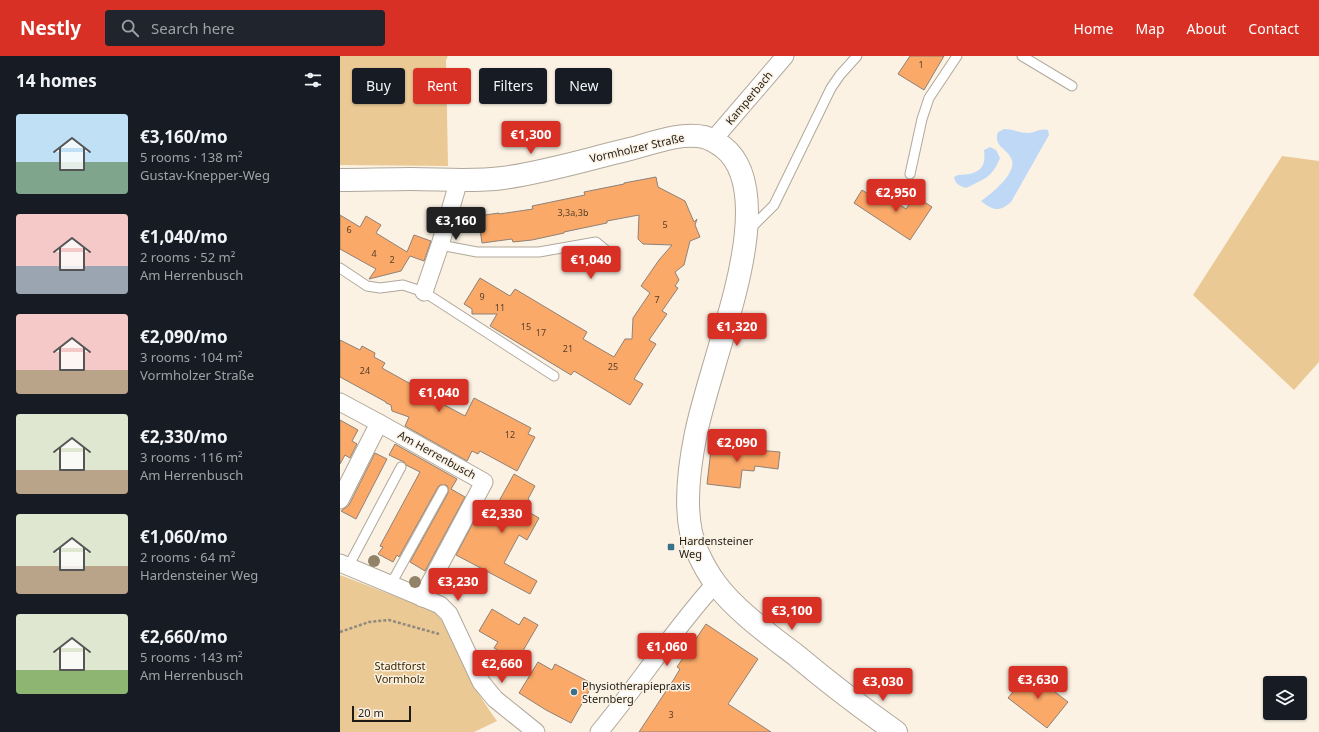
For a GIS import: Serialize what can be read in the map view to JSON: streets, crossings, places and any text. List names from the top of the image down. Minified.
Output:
{"streets":{"main road":["Vormholzer Straße"],"street":["Kamperbach","Am Herrenbusch"]},"crossings":[["Kamperbach","Vormholzer Straße"]],"parks":["Stadtforst Vormholz"],"places":{"transit":["Hardensteiner Weg"],"other":["Physiotherapiepraxis Sternberg"]},"house_numbers":["1","3,3a,3b","5","6","4","2","9","7","11","15","17","21","25","24","12","3"],"scale_bar":"20 m","page":{"header":"Nestly","search":"Search here","nav":["Home","Map","About","Contact"],"heading":"14 homes","chip":["Buy","Rent","Filters","New"],"list":[{"name":"€3,160/mo","note":"5 rooms · 138 m² · Gustav-Knepper-Weg"},{"name":"€1,040/mo","note":"2 rooms · 52 m² · Am Herrenbusch"},{"name":"€2,090/mo","note":"3 rooms · 104 m² · Vormholzer Straße"},{"name":"€2,330/mo","note":"3 rooms · 116 m² · Am Herrenbusch"},{"name":"€1,060/mo","note":"2 rooms · 64 m² · Hardensteiner Weg"},{"name":"€2,660/mo","note":"5 rooms · 143 m² · Am Herrenbusch"}],"price":["€1,300","€2,950","€3,160","€1,040","€1,320","€1,040","€2,090","€2,330","€3,230","€3,100","€1,060","€2,660","€3,630","€3,030"],"scale":"20 m"}}
